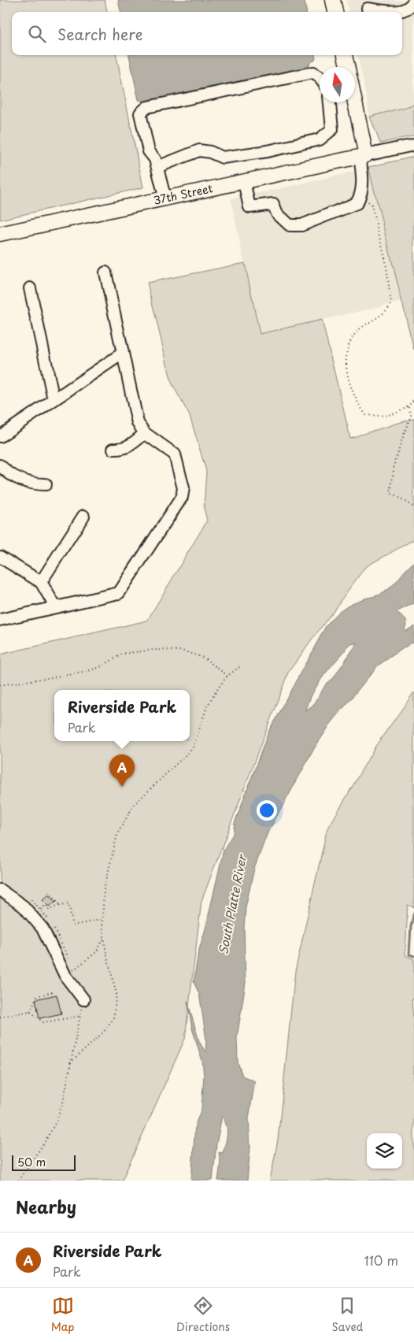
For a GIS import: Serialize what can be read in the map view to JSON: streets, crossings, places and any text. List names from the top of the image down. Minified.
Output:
{"streets":{"main road":["37th Street"]},"water":["South Platte River"],"scale_bar":"50 m","north":"top","page":{"search":"Search here","popup":["Riverside Park","Park"],"pins":"A","scale":"50 m","heading":"Nearby","list":[{"mark":"A","name":"Riverside Park","note":"Park","value":"110 m"}],"nav":["Map","Directions","Saved"]}}
